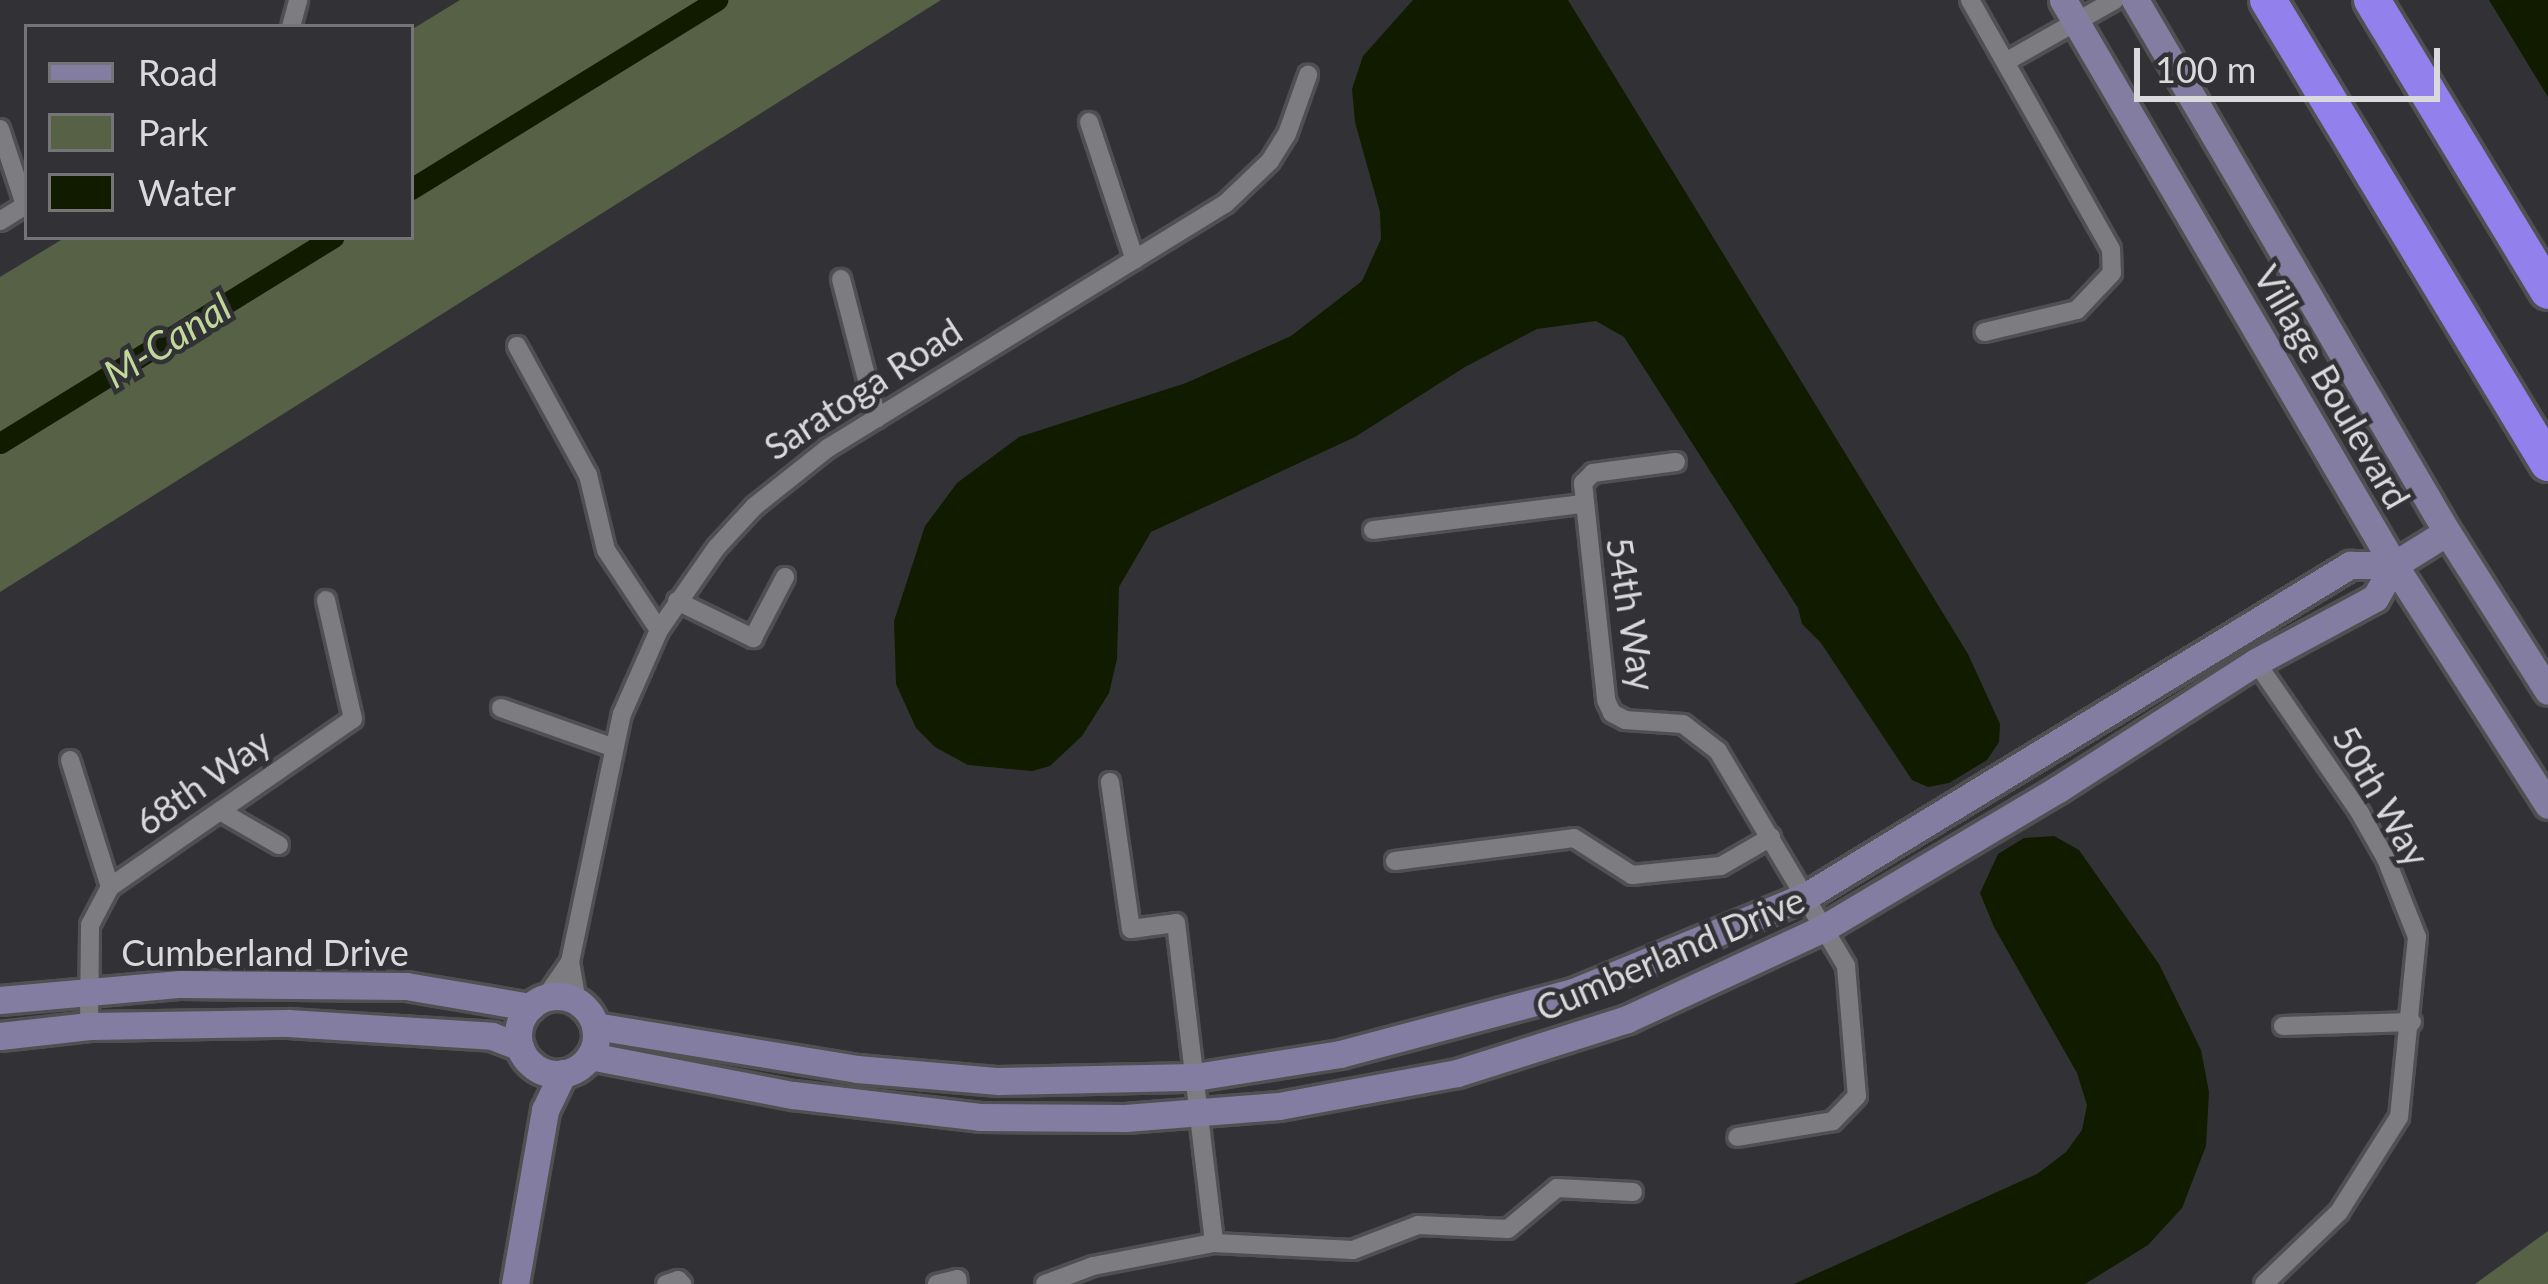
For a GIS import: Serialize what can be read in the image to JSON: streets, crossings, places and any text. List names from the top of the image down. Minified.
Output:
{"streets":{"street":["Village Boulevard","Saratoga Road","54th Way","68th Way","50th Way","Cumberland Drive"]},"crossings":[["Village Boulevard","Cumberland Drive"],["Saratoga Road","Cumberland Drive"],["54th Way","Cumberland Drive"],["50th Way","Cumberland Drive"]],"water":["M-Canal"],"legend":["Road","Park","Water"],"scale_bar":"100 m"}
